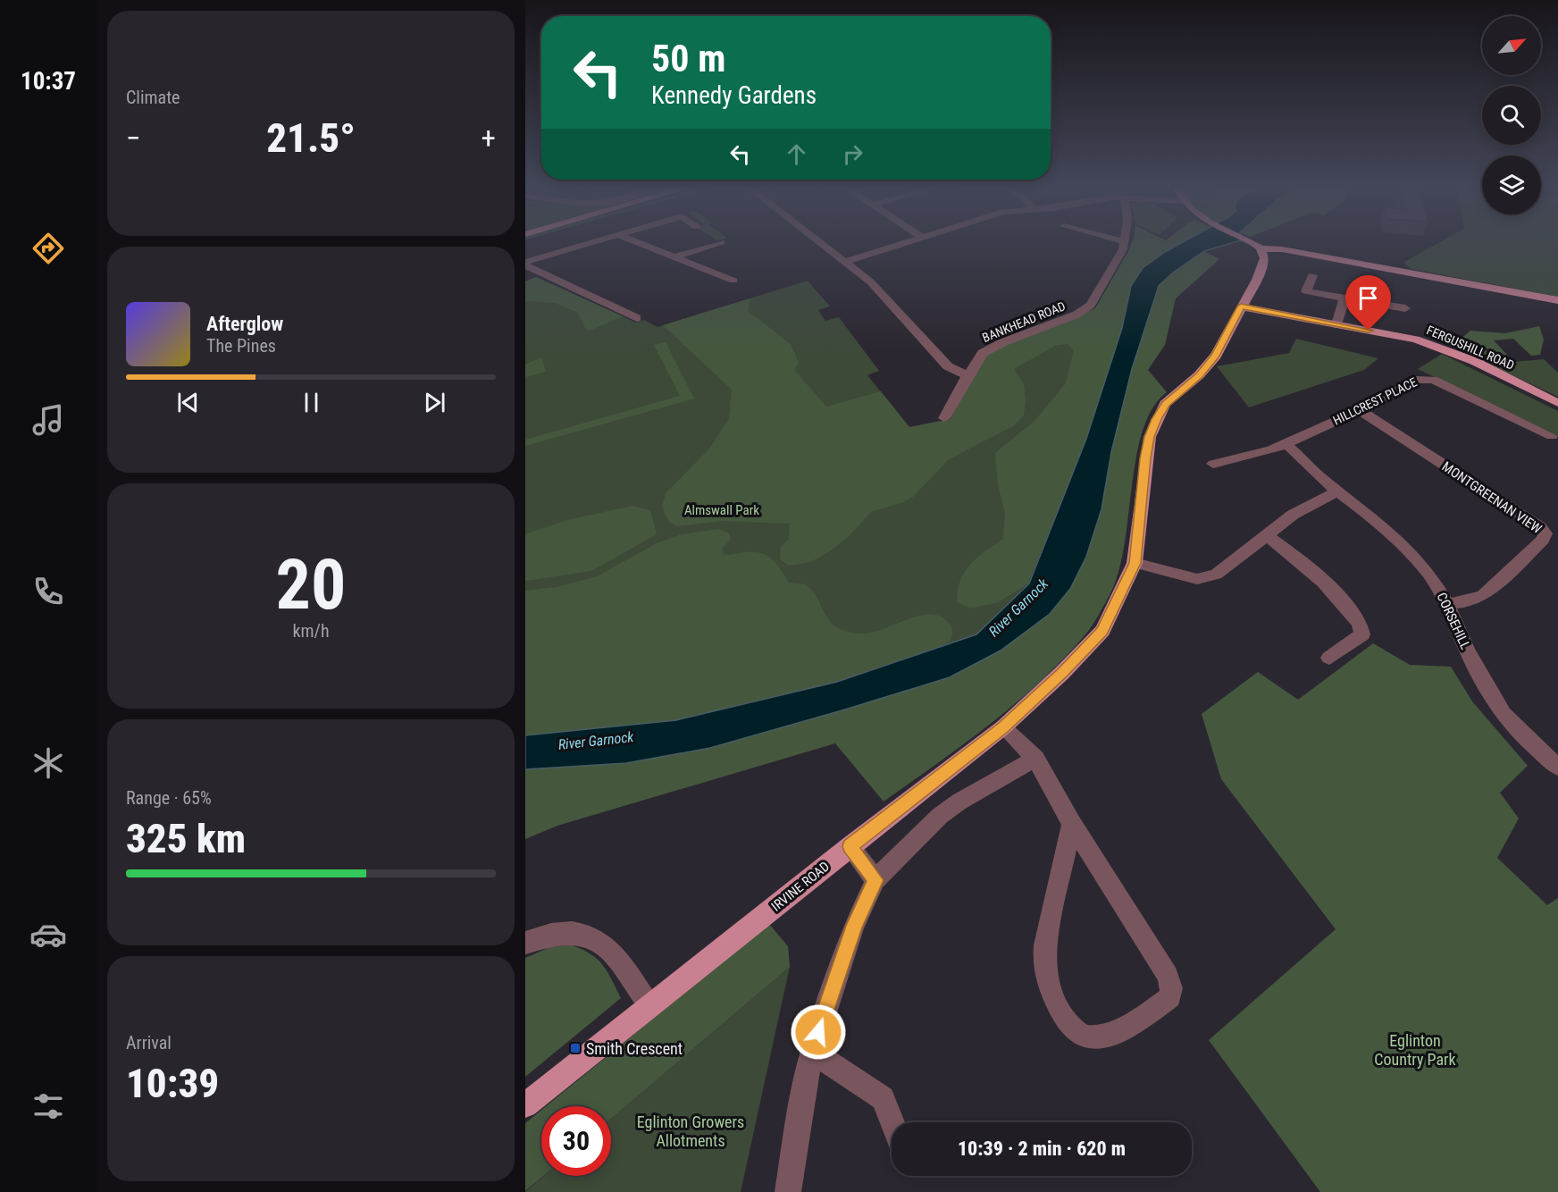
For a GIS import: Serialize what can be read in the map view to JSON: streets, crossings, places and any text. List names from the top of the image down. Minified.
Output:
{"streets":{"main road":["FERGUSHILL ROAD","IRVINE ROAD"],"street":["BANKHEAD ROAD","HILLCREST PLACE","MONTGREENAN VIEW","CORSEHILL"]},"crossings":[["FERGUSHILL ROAD","IRVINE ROAD"],["HILLCREST PLACE","MONTGREENAN VIEW"],["HILLCREST PLACE","CORSEHILL"],["MONTGREENAN VIEW","CORSEHILL"]],"water":["River Garnock"],"parks":["Almswall Park","Eglinton Country Park","Eglinton Growers Allotments"],"places":{"transit":["Smith Crescent"]},"north":"top right","page":{"tabs":"10:37","tile":["Climate",["20","km/h"],["Range · 65%","325 km"],["Arrival","10:39"]],"turn":["50 m","Kennedy Gardens"],"heat":["−","21.5°","+"],"song":["Afterglow","The Pines"],"limit":"30","trip":"10:39 · 2 min · 620 m"}}
